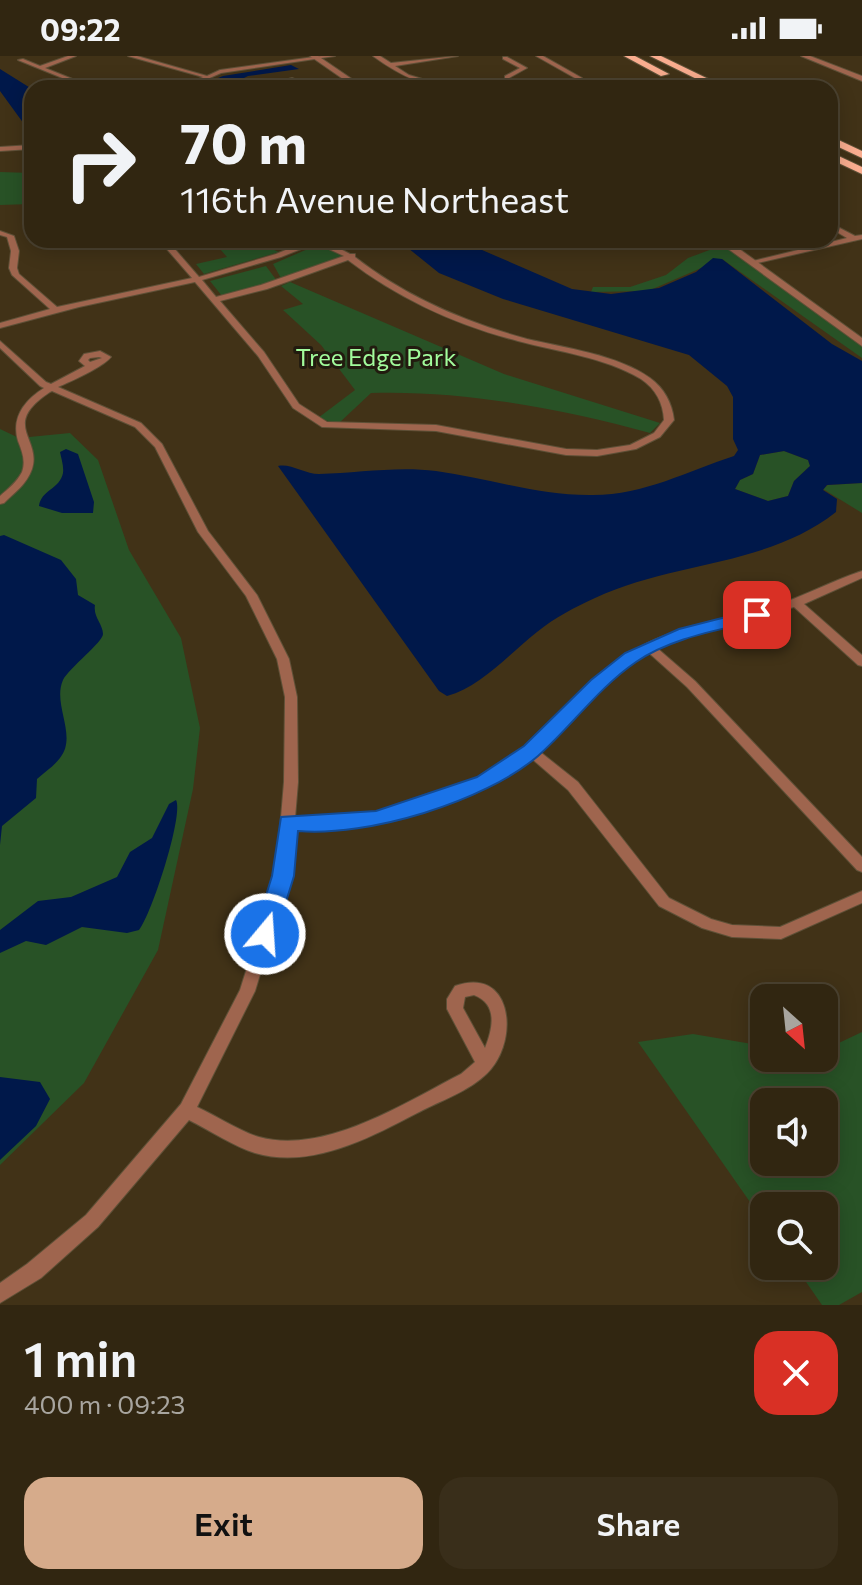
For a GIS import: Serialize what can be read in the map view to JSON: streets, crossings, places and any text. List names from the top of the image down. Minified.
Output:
{"parks":["Tree Edge Park"],"north":"bottom right","page":{"status":"09:22","turn":["70 m","116th Avenue Northeast"],"heading":["1 min","400 m · 09:23"],"buttons":["Exit","Share"]}}
